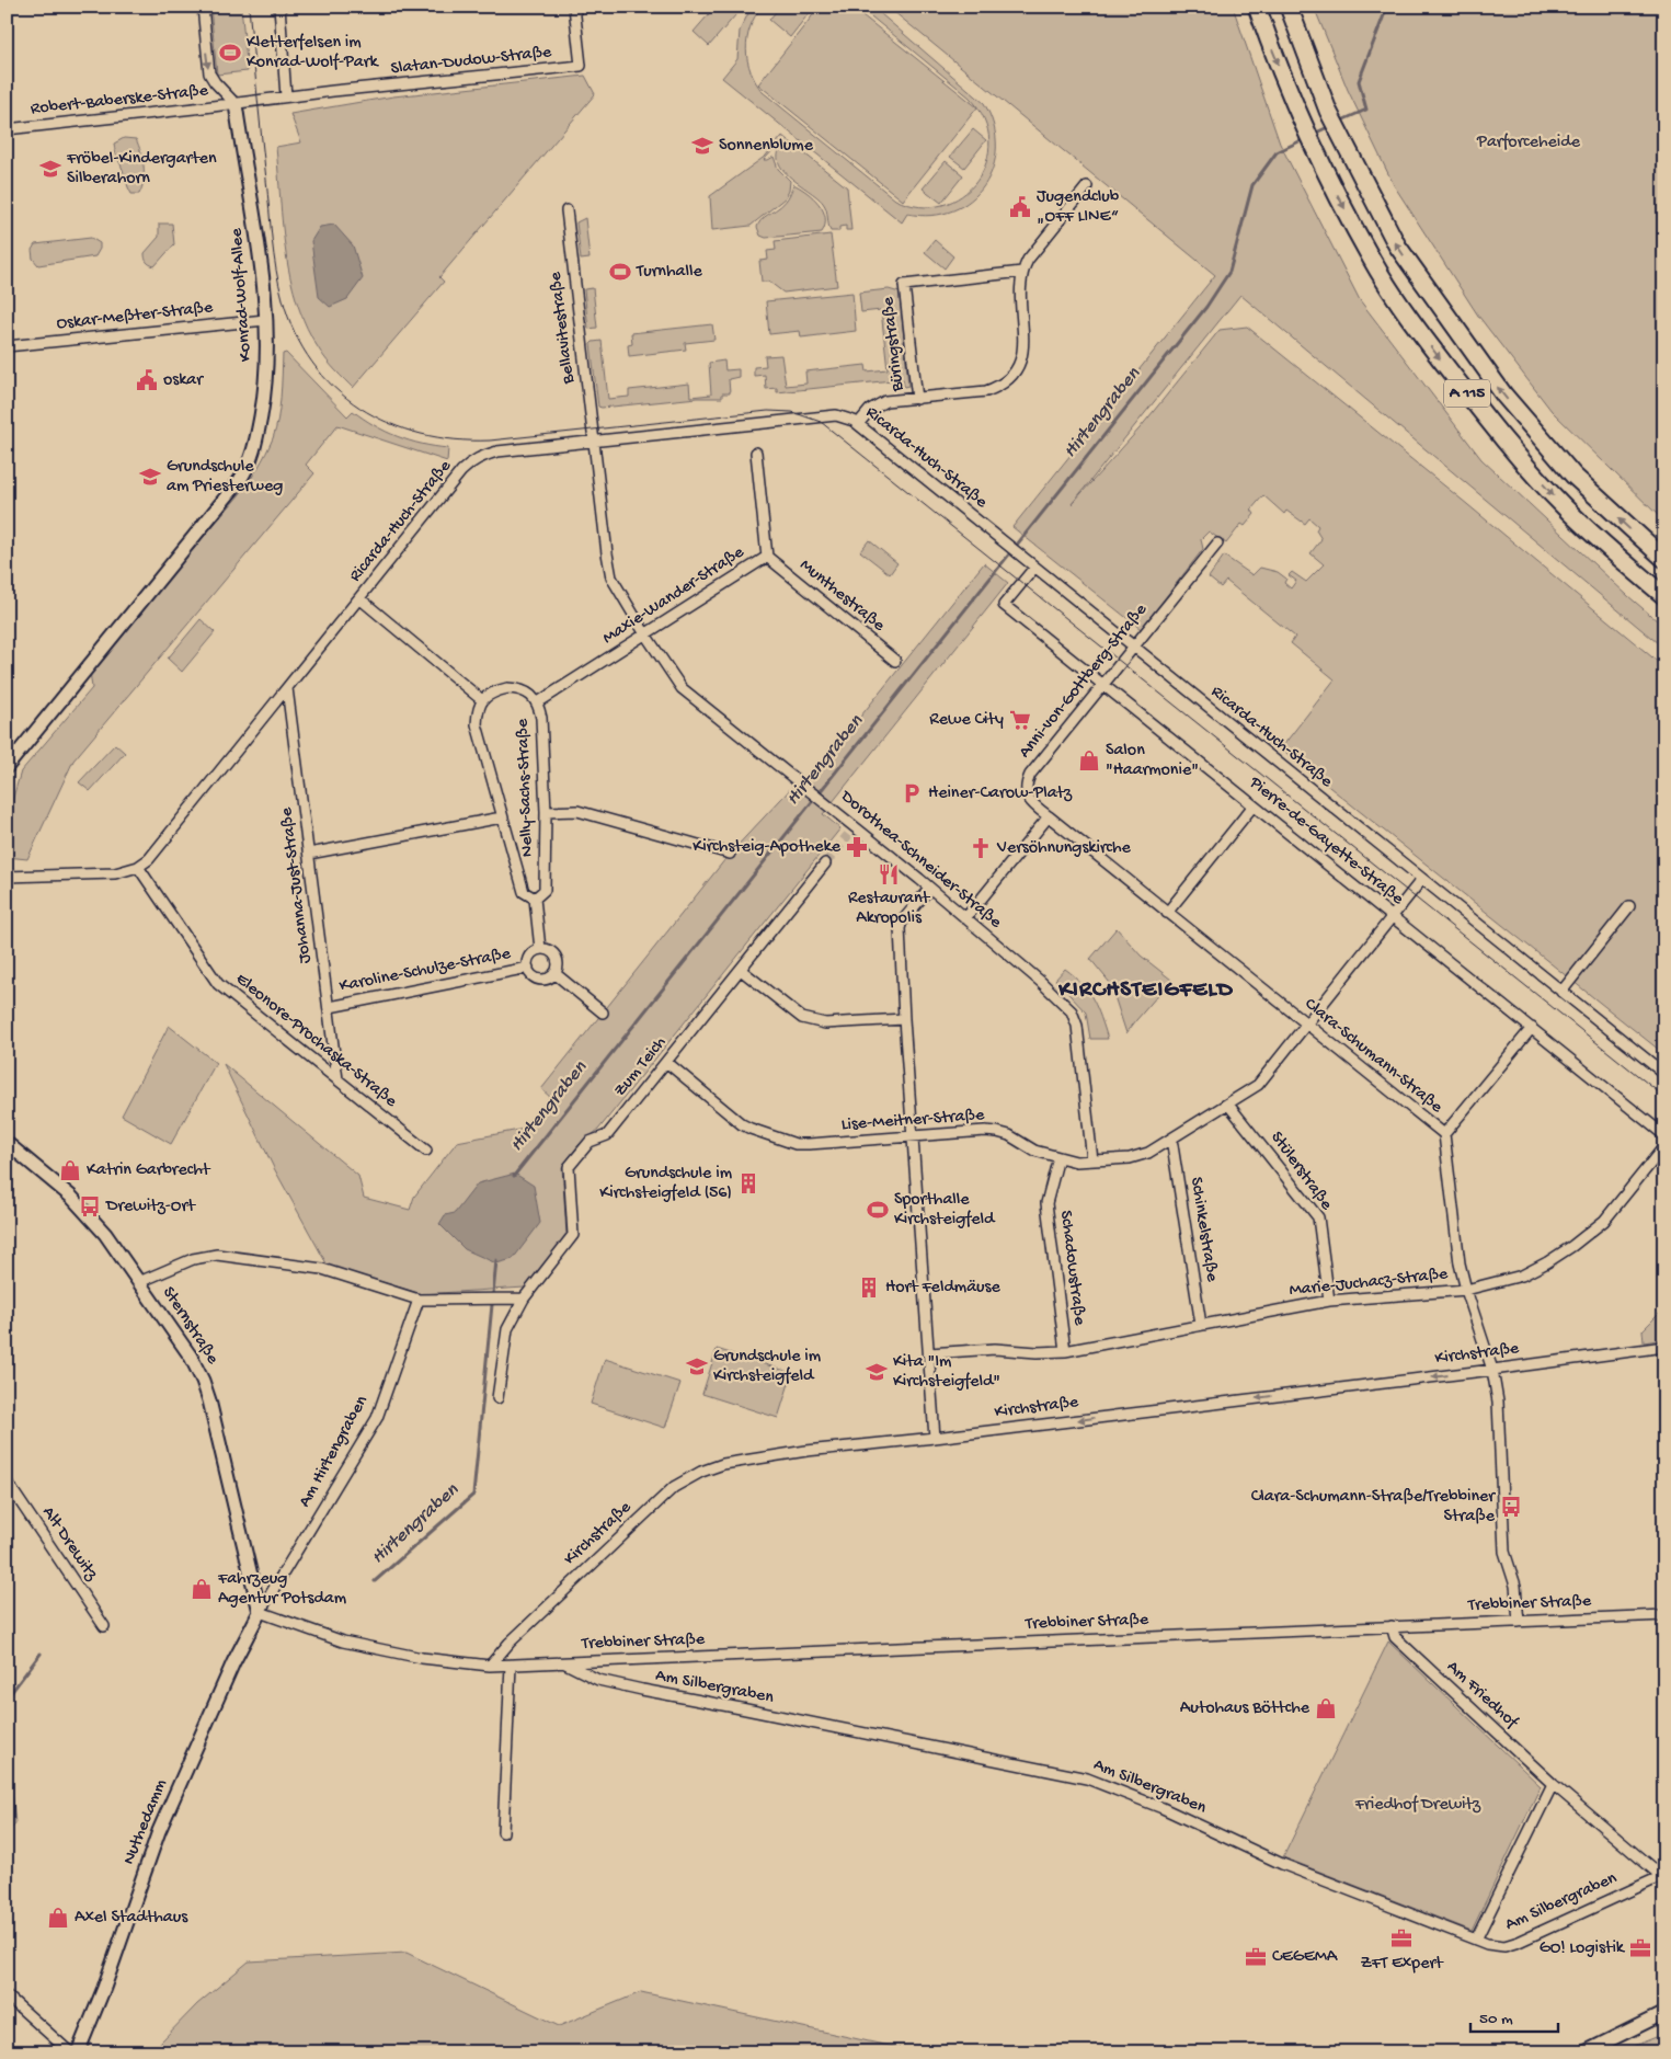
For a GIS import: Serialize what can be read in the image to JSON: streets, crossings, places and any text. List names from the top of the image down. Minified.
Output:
{"streets":{"highway":["A 115"],"street":["Slatan-Dudow-Straße","Robert-Baberske-Straße","Konrad-Wolf-Allee","Oskar-Meßter-Straße","Bellavitestraße","Büringstraße","Ricarda-Huch-Straße","Maxie-Wander-Straße","Munthestraße","Anni-von-Gottberg-Straße","Nelly-Sachs-Straße","Pierre-de-Gayette-Straße","Dorothea-Schneider-Straße","Johanna-Just-Straße","Karoline-Schulze-Straße","Eleonore-Prochaska-Straße","Clara-Schumann-Straße","Zum Teich","Lise-Meitner-Straße","Stülerstraße","Schinkelstraße","Schadowstraße","Marie-Juchacz-Straße","Sternstraße","Kirchstraße","Am Hirtengraben","Alt Drewitz","Trebbiner Straße","Am Silbergraben","Am Friedhof","Nuthedamm"]},"crossings":[["Slatan-Dudow-Straße","Robert-Baberske-Straße"],["Slatan-Dudow-Straße","Konrad-Wolf-Allee"],["Robert-Baberske-Straße","Konrad-Wolf-Allee"],["Konrad-Wolf-Allee","Oskar-Meßter-Straße"],["Bellavitestraße","Ricarda-Huch-Straße"],["Bellavitestraße","Dorothea-Schneider-Straße"],["Ricarda-Huch-Straße","Anni-von-Gottberg-Straße"],["Ricarda-Huch-Straße","Pierre-de-Gayette-Straße"],["Ricarda-Huch-Straße","Dorothea-Schneider-Straße"],["Ricarda-Huch-Straße","Johanna-Just-Straße"],["Ricarda-Huch-Straße","Eleonore-Prochaska-Straße"],["Ricarda-Huch-Straße","Lise-Meitner-Straße"],["Maxie-Wander-Straße","Munthestraße"],["Maxie-Wander-Straße","Nelly-Sachs-Straße"],["Maxie-Wander-Straße","Dorothea-Schneider-Straße"],["Anni-von-Gottberg-Straße","Pierre-de-Gayette-Straße"],["Anni-von-Gottberg-Straße","Clara-Schumann-Straße"],["Nelly-Sachs-Straße","Karoline-Schulze-Straße"],["Pierre-de-Gayette-Straße","Lise-Meitner-Straße"],["Dorothea-Schneider-Straße","Lise-Meitner-Straße"],["Johanna-Just-Straße","Karoline-Schulze-Straße"],["Johanna-Just-Straße","Eleonore-Prochaska-Straße"],["Clara-Schumann-Straße","Lise-Meitner-Straße"],["Clara-Schumann-Straße","Marie-Juchacz-Straße"],["Clara-Schumann-Straße","Kirchstraße"],["Clara-Schumann-Straße","Trebbiner Straße"],["Zum Teich","Lise-Meitner-Straße"],["Lise-Meitner-Straße","Stülerstraße"],["Lise-Meitner-Straße","Schinkelstraße"],["Lise-Meitner-Straße","Schadowstraße"],["Stülerstraße","Marie-Juchacz-Straße"],["Schinkelstraße","Marie-Juchacz-Straße"],["Schadowstraße","Marie-Juchacz-Straße"],["Sternstraße","Am Hirtengraben"],["Sternstraße","Trebbiner Straße"],["Sternstraße","Nuthedamm"],["Kirchstraße","Trebbiner Straße"],["Am Hirtengraben","Trebbiner Straße"],["Am Hirtengraben","Nuthedamm"],["Trebbiner Straße","Am Silbergraben"],["Trebbiner Straße","Am Friedhof"],["Trebbiner Straße","Nuthedamm"],["Am Silbergraben","Am Friedhof"]],"one_way":["Kirchstraße"],"districts":["KIRCHSTEIGFELD"],"water":["Hirtengraben"],"parks":["Parforceheide","Friedhof Drewitz"],"places":{"sports":["Kletterfelsen im Konrad-Wolf-Park","Turnhalle","Sporthalle Kirchsteigfeld"],"school or university":["Sonnenblume","Fröbel-Kindergarten Silberahorn","Grundschule am Priesterweg","Grundschule im Kirchsteigfeld","Kita \"Im Kirchsteigfeld\""],"public building":["Jugendclub „OFF LINE“","oskar"],"supermarket":["Rewe City"],"shop":["Salon \"Haarmonie\"","Katrin Garbrecht","Fahrzeug Agentur Potsdam","Autohaus Böttche","Axel Stadthaus"],"parking":["Heiner-Carow-Platz"],"pharmacy":["Kirchsteig-Apotheke"],"church":["Versöhnungskirche"],"restaurant":["Restaurant Akropolis"],"building":["Grundschule im Kirchsteigfeld (56)","Hort Feldmäuse"],"bus stop":["Drewitz-Ort","Clara-Schumann-Straße/Trebbiner Straße"],"office":["ZFT Expert","GO! Logistik","CEGEMA"]},"scale_bar":"50 m"}
